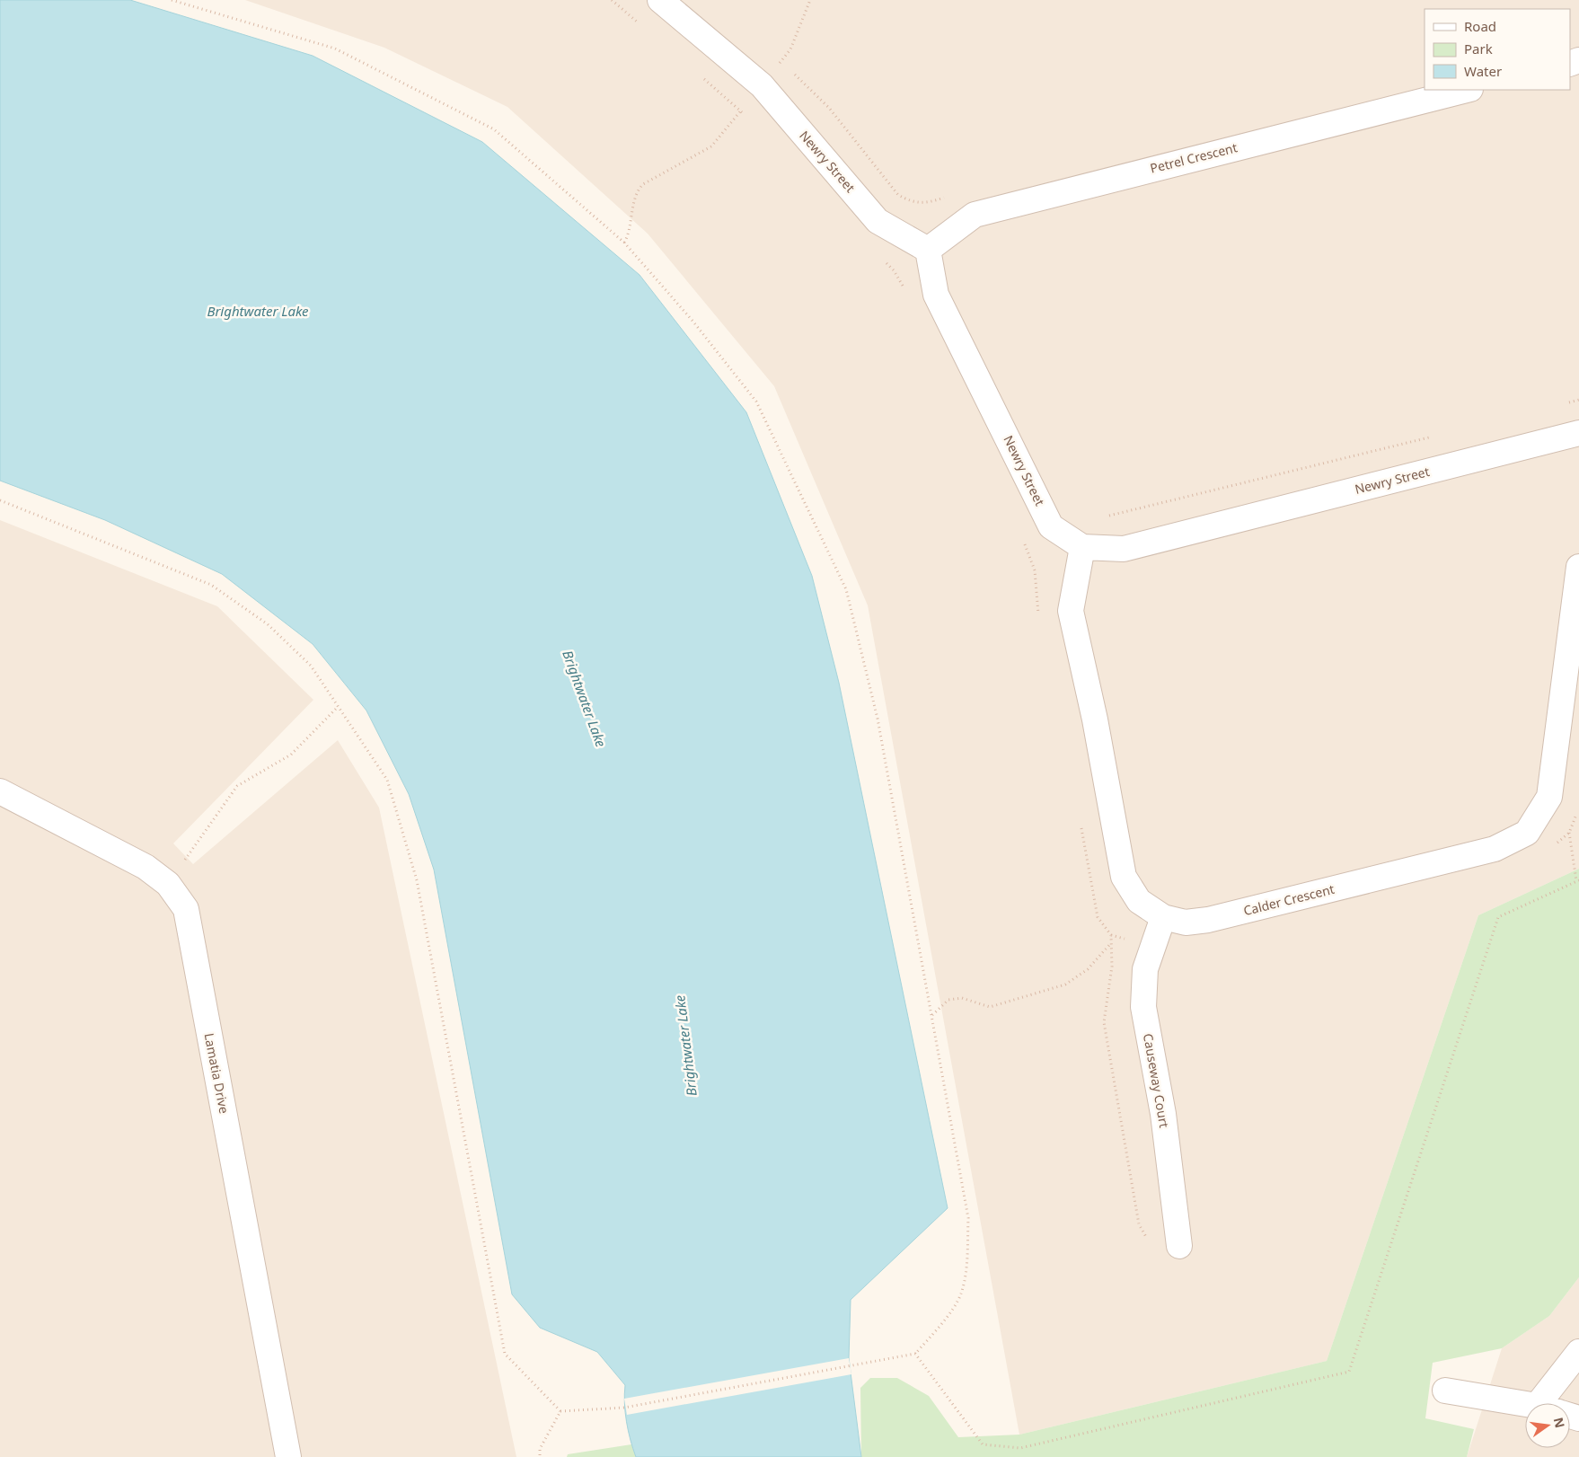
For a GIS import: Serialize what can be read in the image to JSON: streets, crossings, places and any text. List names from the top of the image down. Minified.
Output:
{"streets":{"street":["Petrel Crescent","Newry Street","Calder Crescent","Lamatia Drive","Causeway Court"]},"crossings":[["Petrel Crescent","Newry Street"],["Newry Street","Calder Crescent"],["Calder Crescent","Causeway Court"]],"water":["Brightwater Lake"],"legend":["Road","Park","Water"],"north":"right"}
